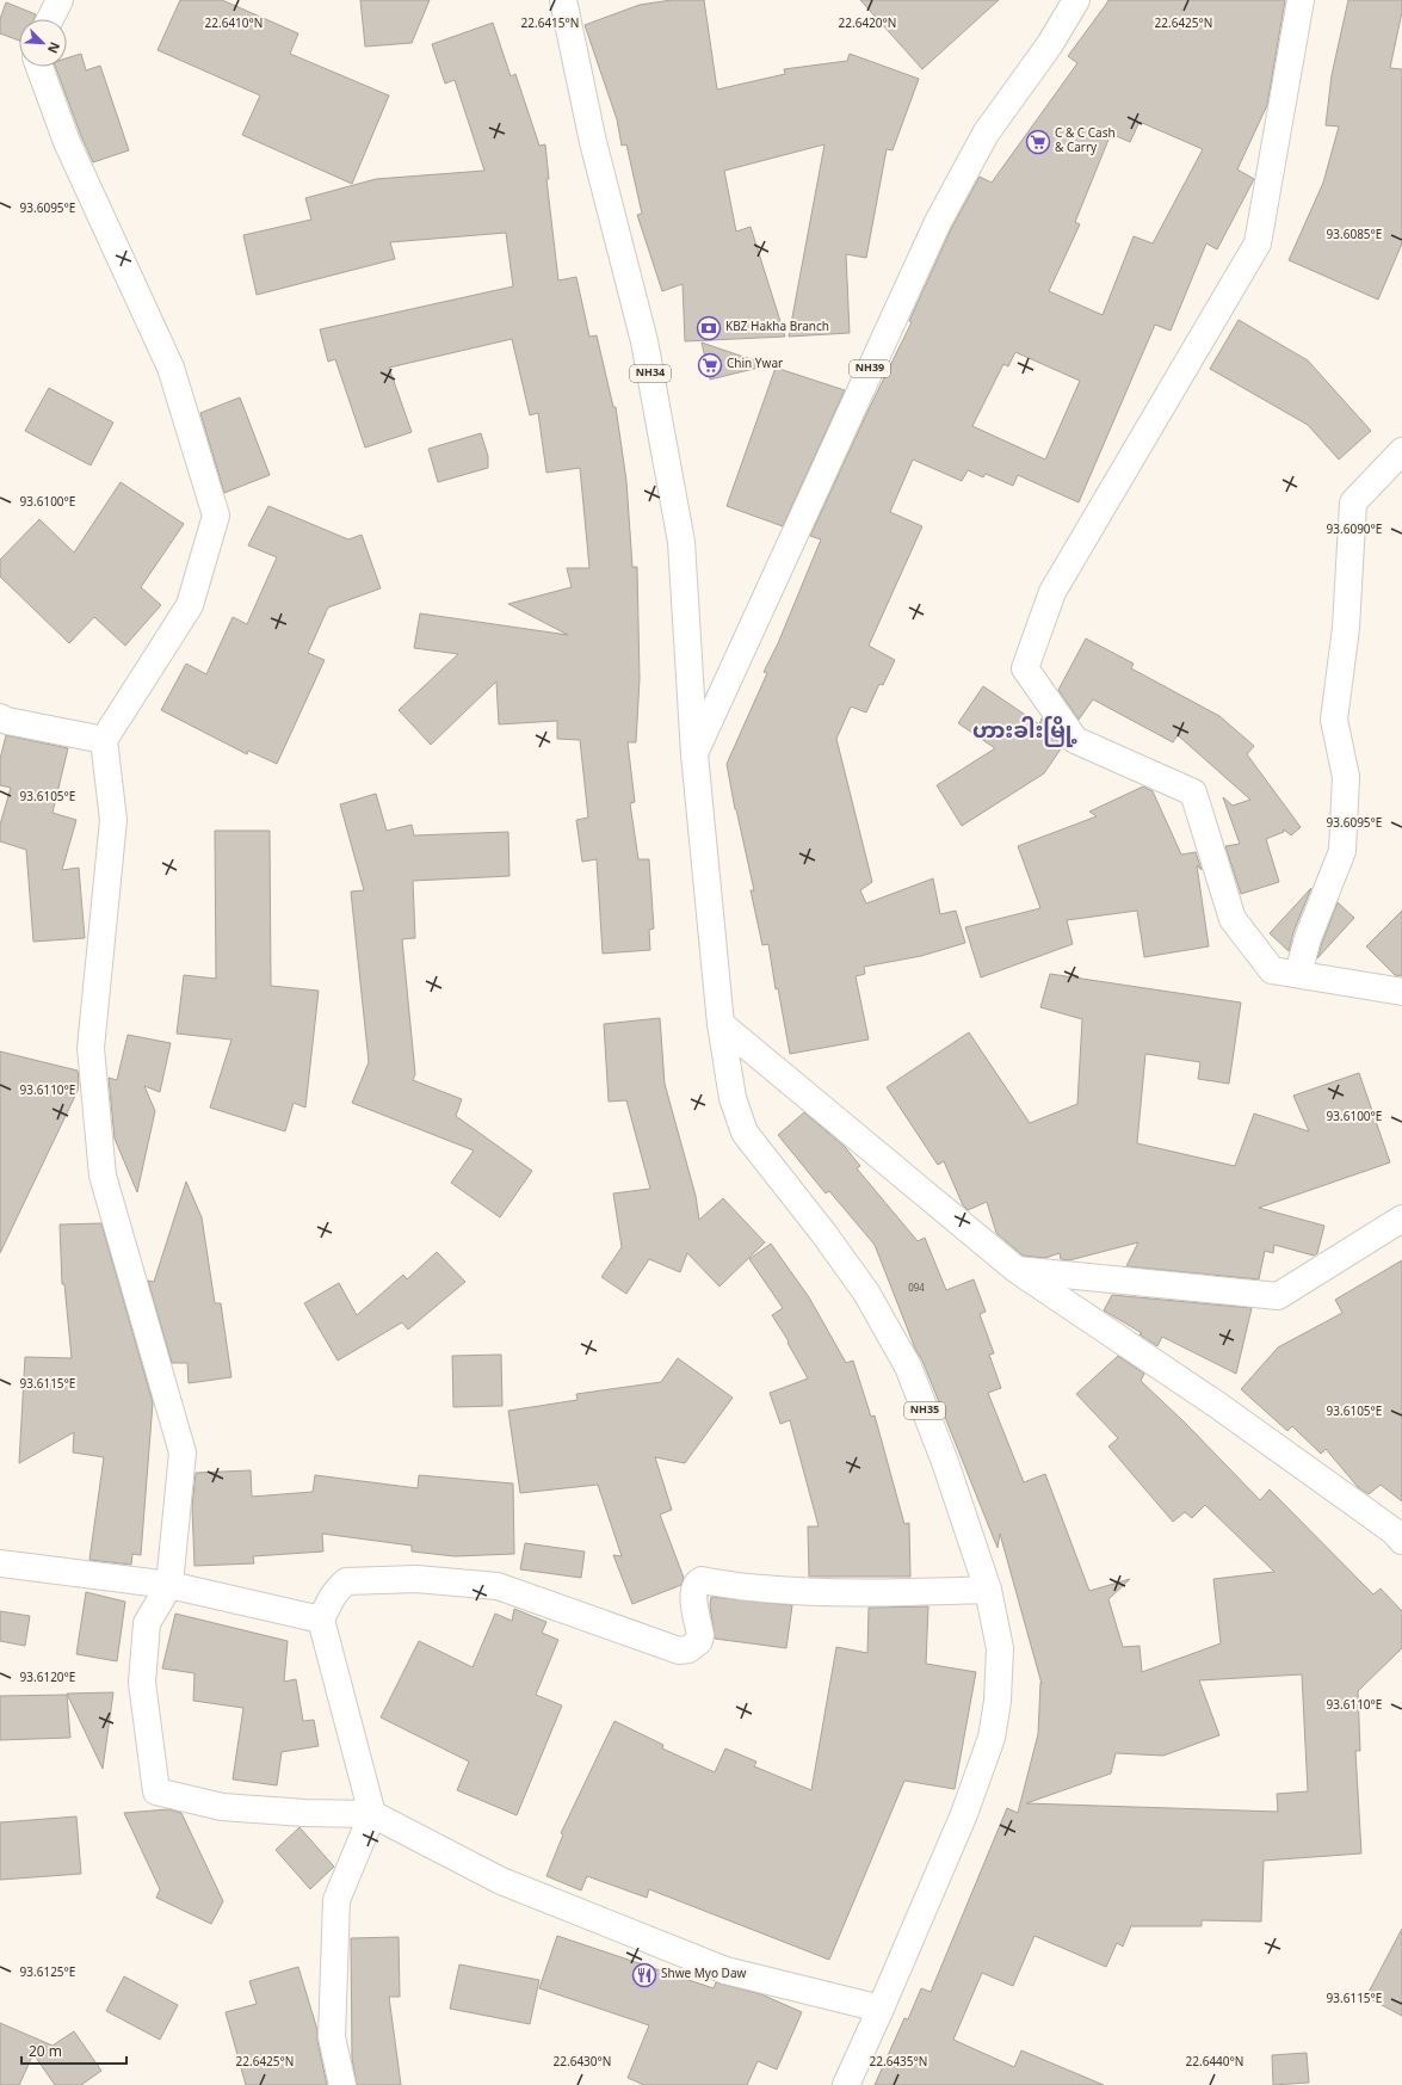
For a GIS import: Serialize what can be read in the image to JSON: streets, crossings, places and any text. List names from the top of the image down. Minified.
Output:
{"streets":{"main road":["NH39","NH34","NH35"]},"crossings":[["NH39","NH34"],["NH39","NH35"],["NH34","NH35"]],"districts":["ဟားခါးမြို့"],"places":{"supermarket":["C & C Cash & Carry","Chin Ywar"],"bank":["KBZ Hakha Branch"],"restaurant":["Shwe Myo Daw"]},"house_numbers":["094"],"scale_bar":"20 m","north":"bottom right","coordinates":["22.6410°N","22.6415°N","22.6420°N","22.6425°N","93.6095°E","93.6085°E","93.6100°E","93.6090°E","93.6105°E","93.6110°E","93.6115°E","93.6120°E","93.6125°E","22.6430°N","22.6435°N","22.6440°N"]}
